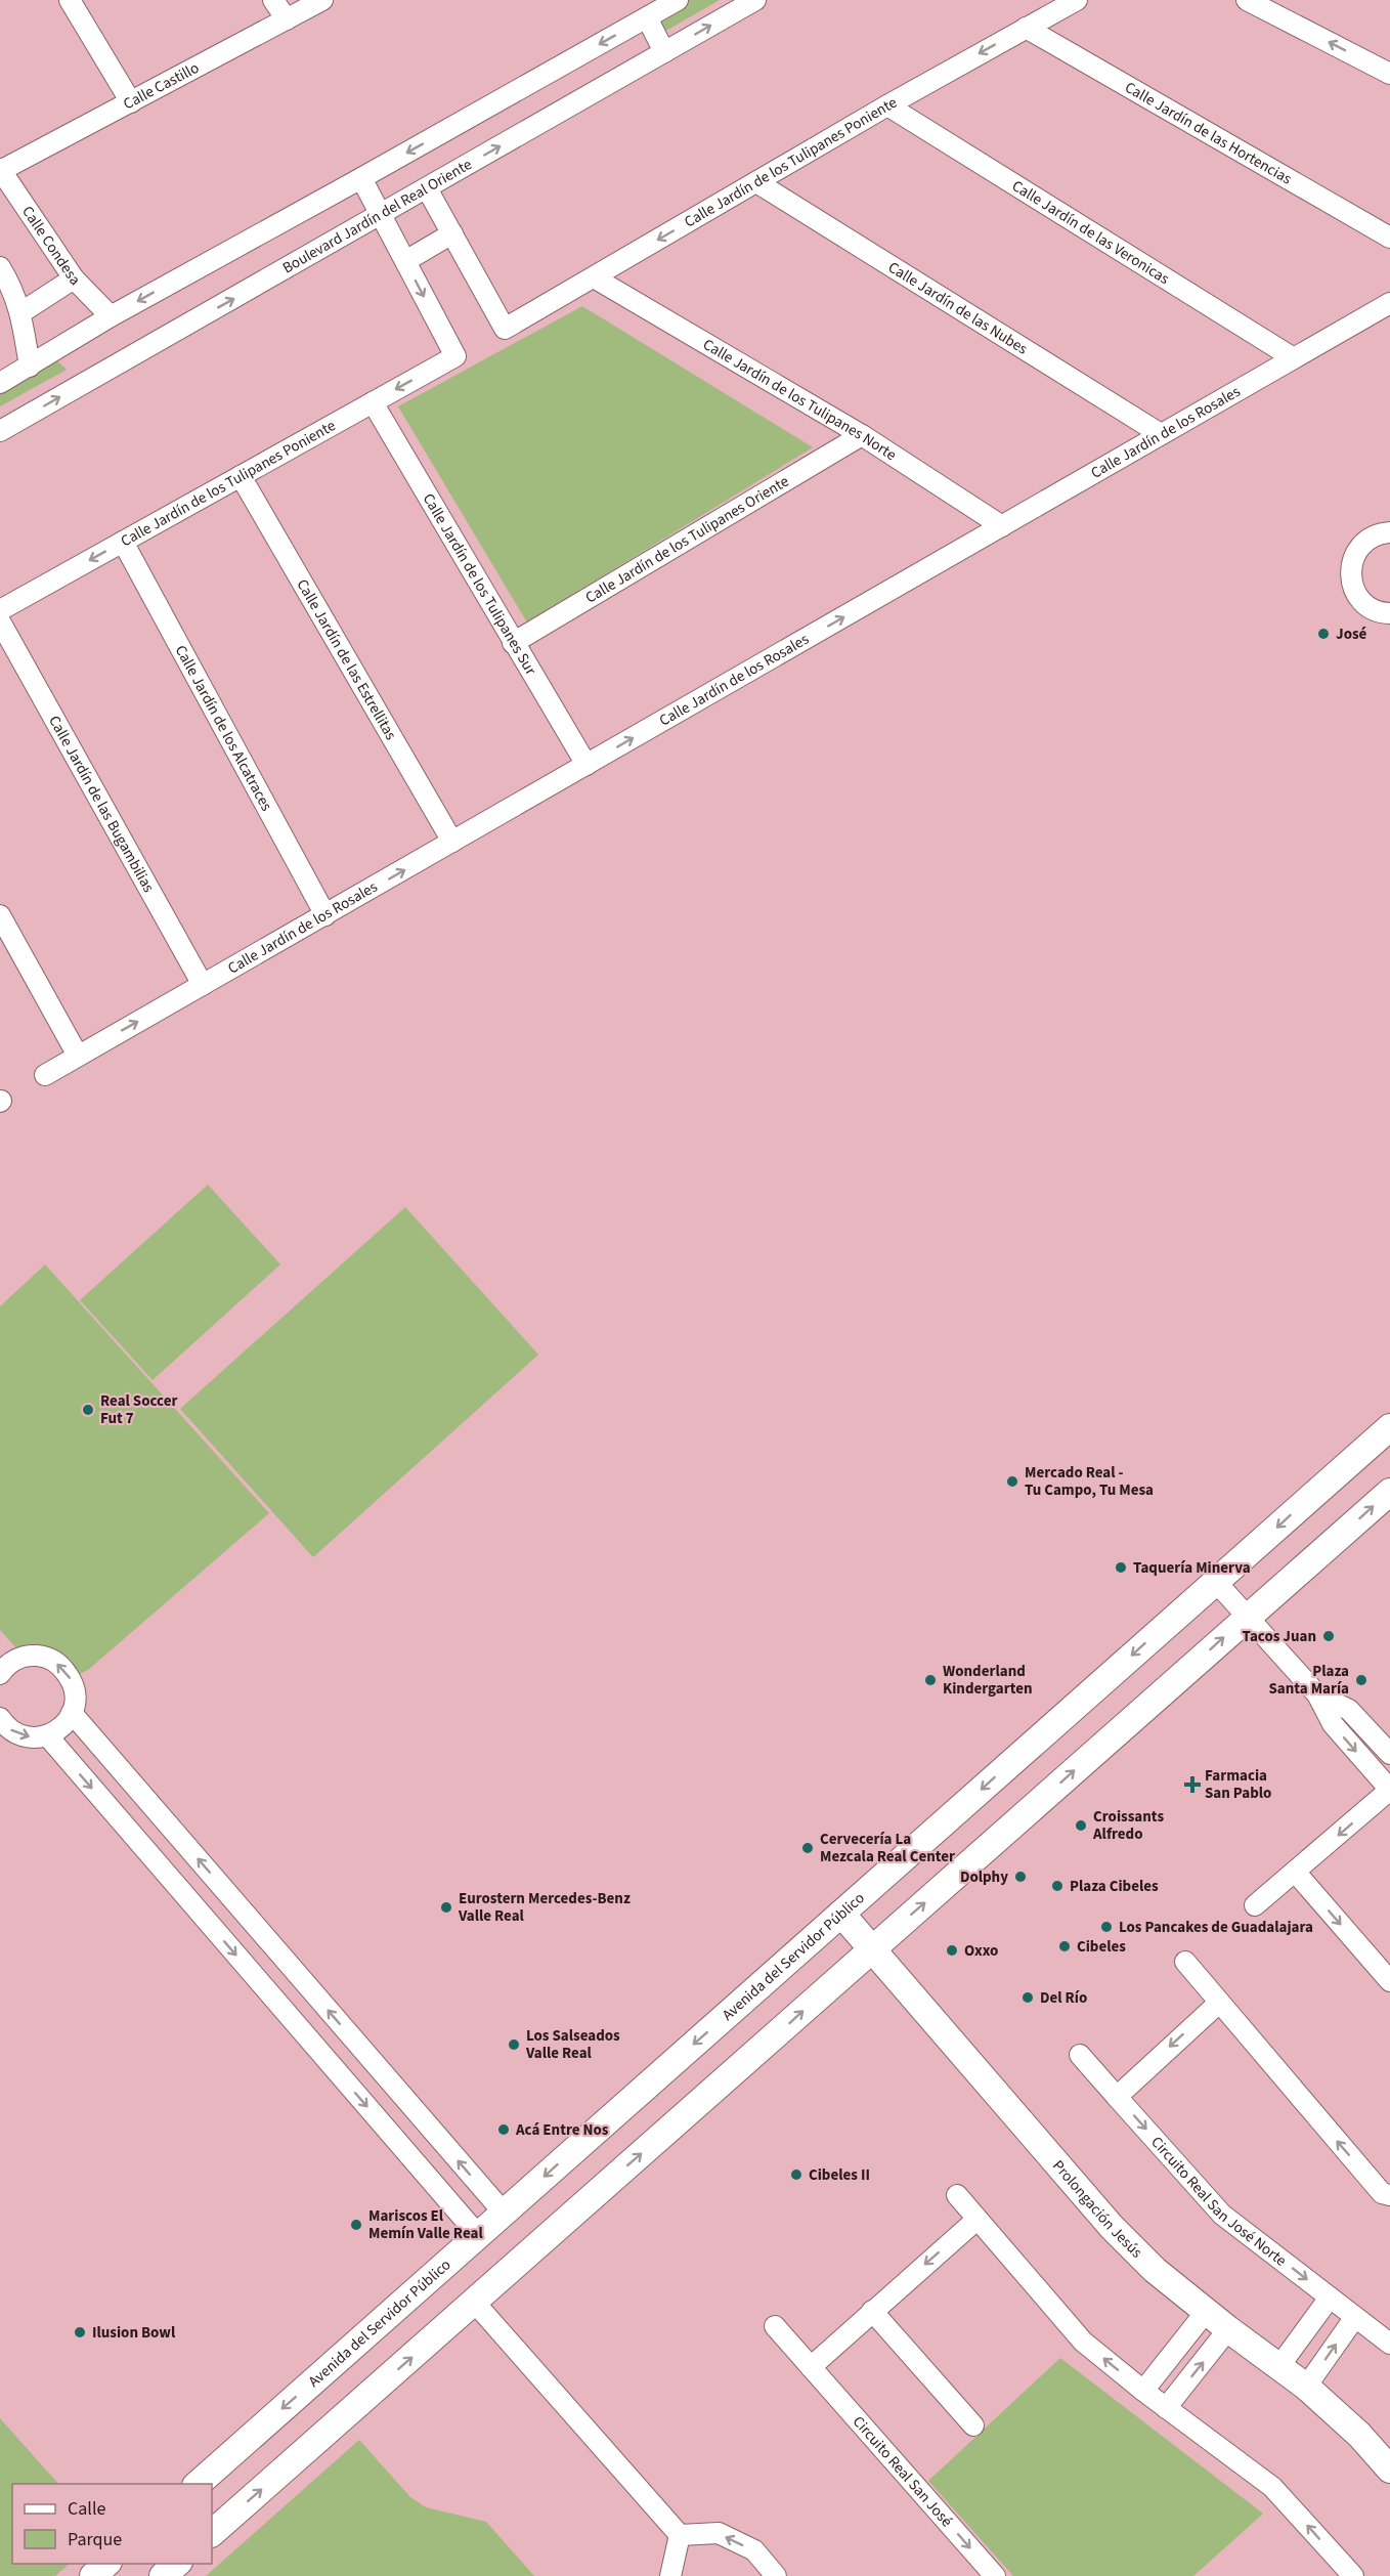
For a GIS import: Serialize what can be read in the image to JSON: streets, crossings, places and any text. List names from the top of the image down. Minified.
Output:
{"streets":{"street":["Calle Castillo","Calle Jardín de las Hortencias","Calle Jardín de los Tulipanes Poniente","Boulevard Jardín del Real Oriente","Calle Jardín de las Veronicas","Calle Condesa","Calle Jardín de las Nubes","Calle Jardín de los Tulipanes Norte","Calle Jardín de los Rosales","Calle Jardín de los Tulipanes Oriente","Calle Jardín de los Tulipanes Sur","Calle Jardín de las Estrellitas","Calle Jardín de los Alcatraces","Calle Jardín de las Bugambilias","Avenida del Servidor Público","Circuito Real San José Norte","Prolongación Jesús","Circuito Real San José"]},"crossings":[["Calle Castillo","Calle Condesa"],["Calle Jardín de las Hortencias","Calle Jardín de los Tulipanes Poniente"],["Calle Jardín de los Tulipanes Poniente","Calle Jardín de las Veronicas"],["Calle Jardín de los Tulipanes Poniente","Calle Jardín de las Nubes"],["Calle Jardín de los Tulipanes Poniente","Calle Jardín de los Tulipanes Norte"],["Calle Jardín de los Tulipanes Poniente","Calle Jardín de los Tulipanes Sur"],["Calle Jardín de los Tulipanes Poniente","Calle Jardín de las Estrellitas"],["Calle Jardín de los Tulipanes Poniente","Calle Jardín de los Alcatraces"],["Calle Jardín de las Veronicas","Calle Jardín de los Rosales"],["Calle Jardín de las Nubes","Calle Jardín de los Rosales"],["Calle Jardín de los Tulipanes Norte","Calle Jardín de los Rosales"],["Calle Jardín de los Tulipanes Norte","Calle Jardín de los Tulipanes Oriente"],["Calle Jardín de los Rosales","Calle Jardín de los Tulipanes Sur"],["Calle Jardín de los Rosales","Calle Jardín de las Estrellitas"],["Calle Jardín de los Rosales","Calle Jardín de los Alcatraces"],["Calle Jardín de los Rosales","Calle Jardín de las Bugambilias"],["Calle Jardín de los Tulipanes Oriente","Calle Jardín de los Tulipanes Sur"],["Avenida del Servidor Público","Prolongación Jesús"]],"one_way":["Calle Jardín de los Tulipanes Poniente","Calle Jardín de los Rosales"],"places":{"other":["José","Real Soccer Fut 7","Mercado Real - Tu Campo, Tu Mesa","Taquería Minerva","Tacos Juan","Wonderland Kindergarten","Plaza Santa María","Croissants Alfredo","Cervecería La Mezcala Real Center","Dolphy","Plaza Cibeles","Eurostern Mercedes-Benz Valle Real","Los Pancakes de Guadalajara","Cibeles","Oxxo","Del Río","Los Salseados Valle Real","Acá Entre Nos","Cibeles II","Mariscos El Memín Valle Real","Ilusion Bowl"],"health":["Farmacia San Pablo"]},"legend":["Calle","Parque"]}
